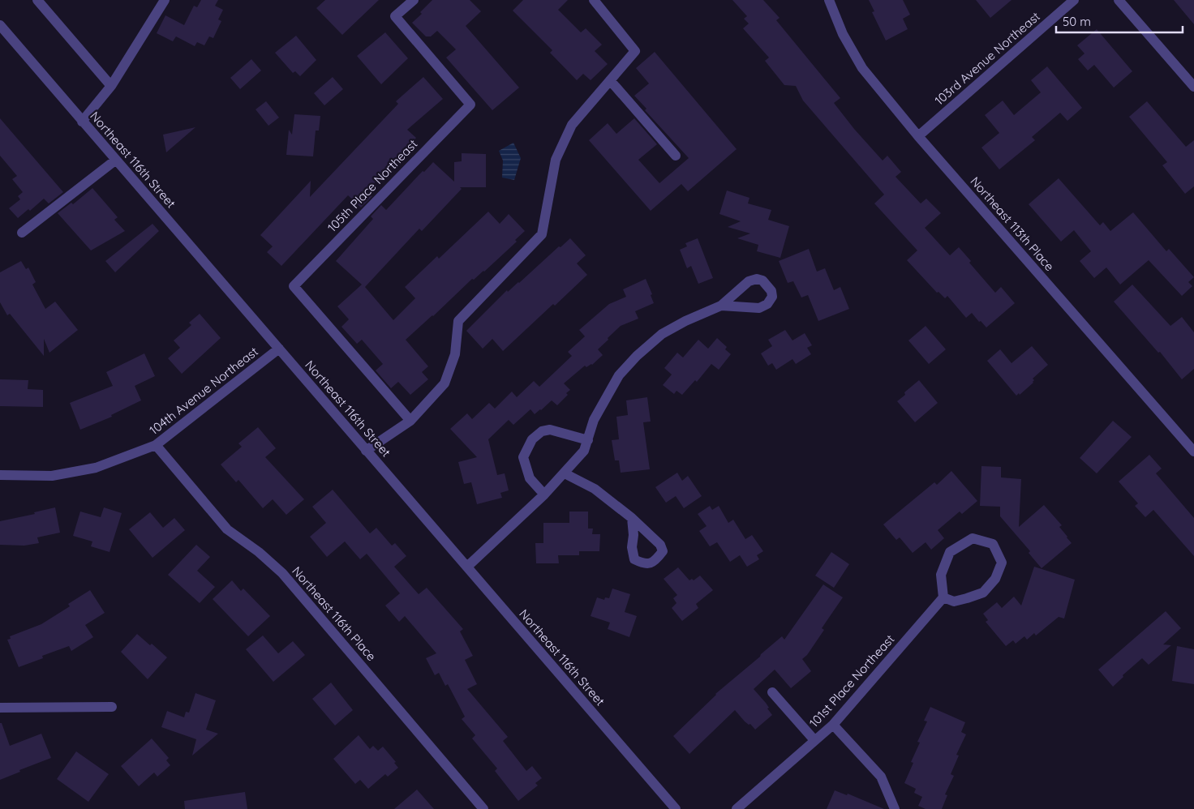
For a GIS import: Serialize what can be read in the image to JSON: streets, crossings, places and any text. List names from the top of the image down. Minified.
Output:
{"streets":{"street":["103rd Avenue Northeast","Northeast 116th Street","105th Place Northeast","Northeast 113th Place","104th Avenue Northeast","Northeast 116th Place","101st Place Northeast"]},"crossings":[["103rd Avenue Northeast","Northeast 113th Place"],["Northeast 116th Street","104th Avenue Northeast"],["104th Avenue Northeast","Northeast 116th Place"]],"scale_bar":"50 m"}
